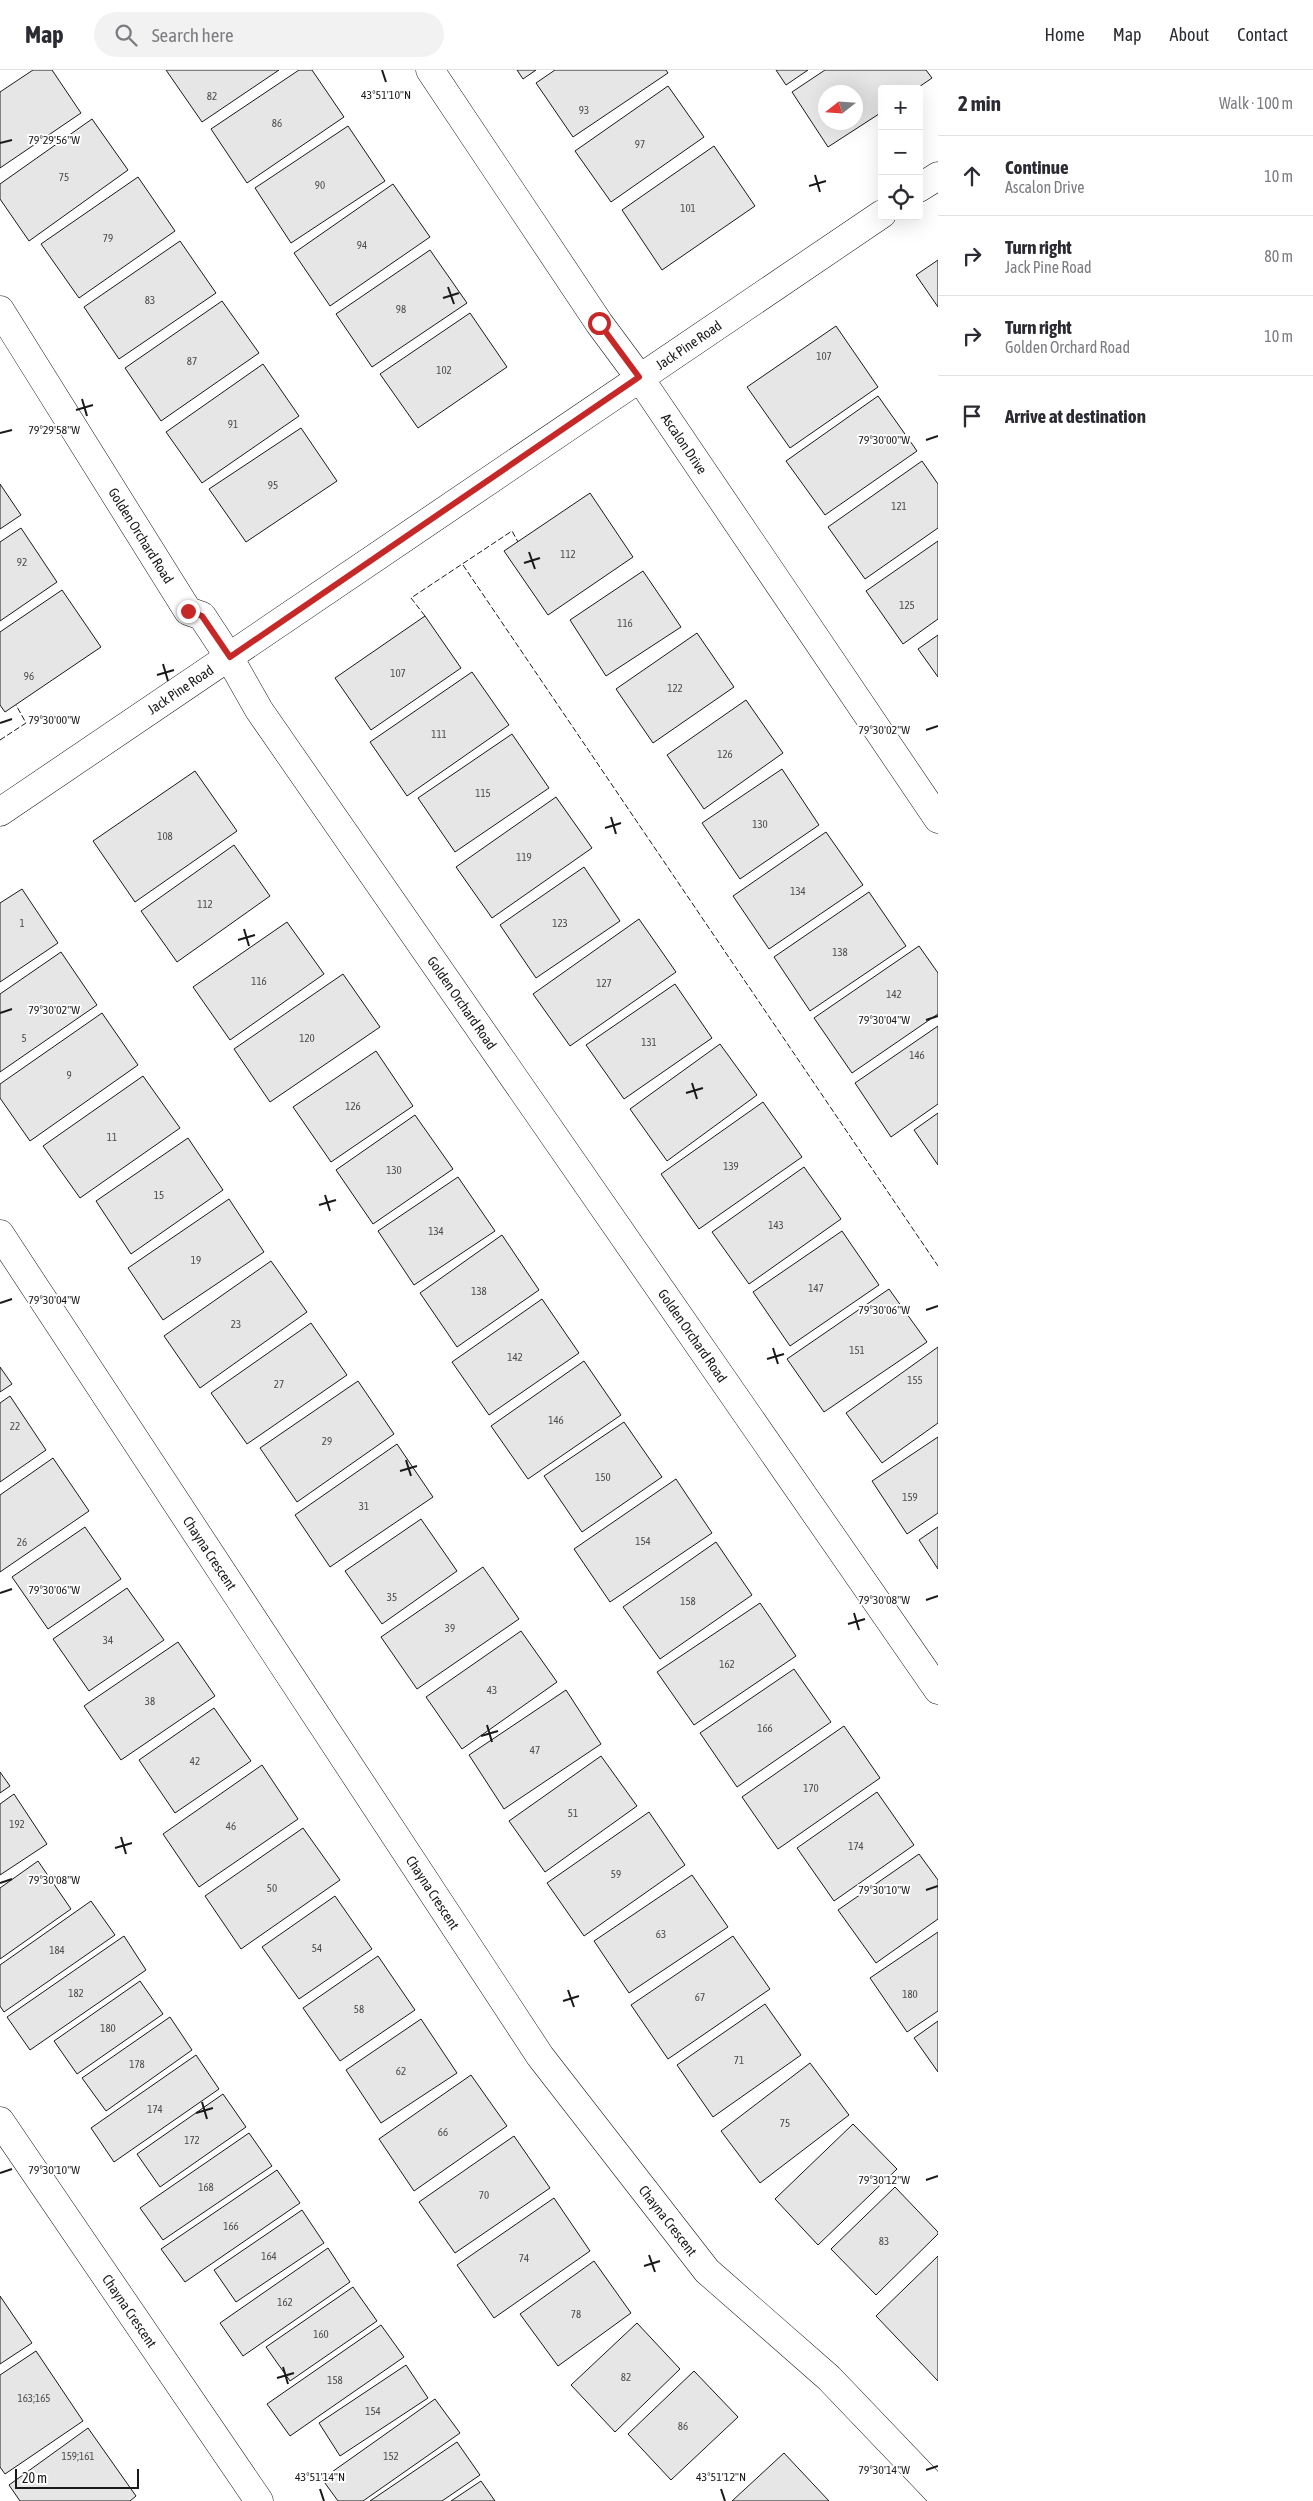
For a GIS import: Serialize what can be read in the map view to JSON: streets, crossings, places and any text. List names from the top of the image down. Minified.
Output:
{"streets":{"street":["Jack Pine Road","Ascalon Drive","Golden Orchard Road","Chayna Crescent"]},"crossings":[["Jack Pine Road","Ascalon Drive"],["Jack Pine Road","Golden Orchard Road"]],"house_numbers":["82","93","86","97","75","90","101","79","94","83","98","107","87","102","91","95","121","112","92","125","116","107","96","122","111","126","115","130","108","119","134","112","1","123","138","116","127","142","5","120","131","146","9","126","11","139","130","15","143","134","19","147","138","23","151","142","155","27","146","22","29","150","159","31","154","26","35","158","39","34","162","43","38","166","47","42","170","51","192","46","174","59","50","63","54","184","182","180","67","58","180","71","178","62","174","75","66","172","168","70","166","83","164","74","162","78","160","82","158","163;165","154","86","159;161","152"],"scale_bar":"20 m","north":"left","page":{"header":"Map","search":"Search here","nav":["Home","Map","About","Contact"],"heading":["2 min","Walk · 100 m"],"map_buttons":["+","−"],"list":[["Continue","Ascalon Drive","10 m"],["Turn right","Jack Pine Road","80 m"],["Turn right","Golden Orchard Road","10 m"],"Arrive at destination"],"scale":"20 m"},"coordinates":["43°51'10\"N","79°29'56\"W","79°29'58\"W","79°30'00\"W","79°30'02\"W","79°30'04\"W","79°30'06\"W","79°30'08\"W","79°30'10\"W","79°30'12\"W","79°30'14\"W","43°51'14\"N","43°51'12\"N"]}
